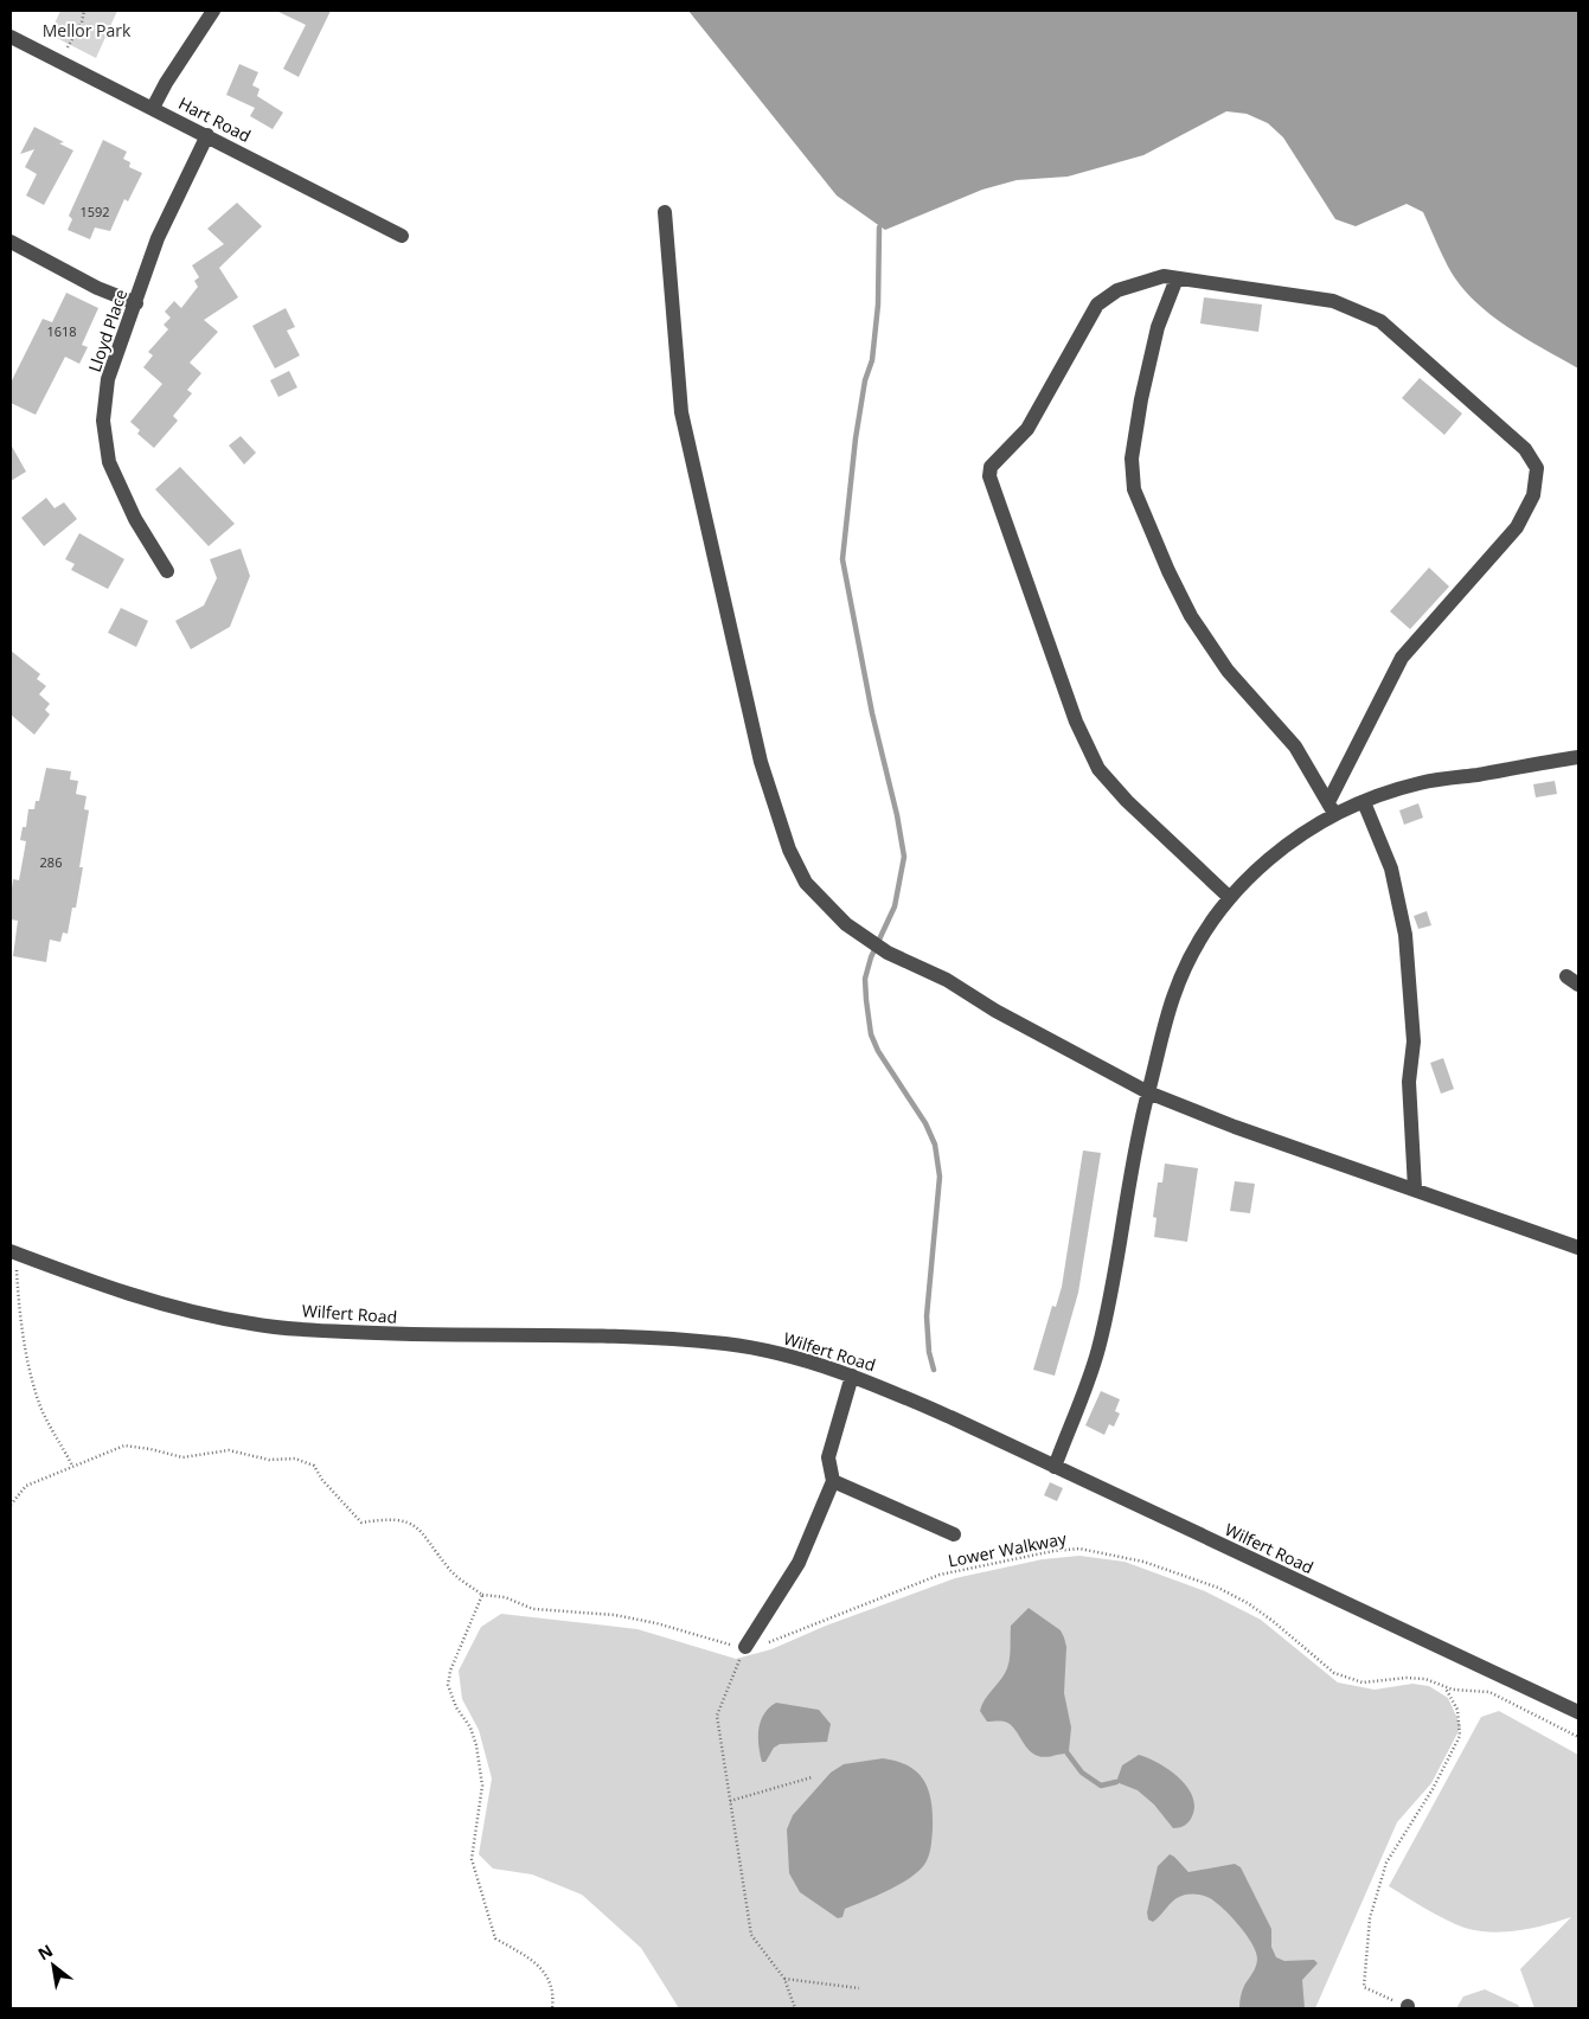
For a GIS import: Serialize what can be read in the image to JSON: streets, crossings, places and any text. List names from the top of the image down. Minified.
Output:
{"streets":{"street":["Hart Road","Lloyd Place","Wilfert Road"],"path":["Lower Walkway"]},"crossings":[["Hart Road","Lloyd Place"]],"parks":["Mellor Park"],"house_numbers":["1592","1618","286"],"north":"top left"}
